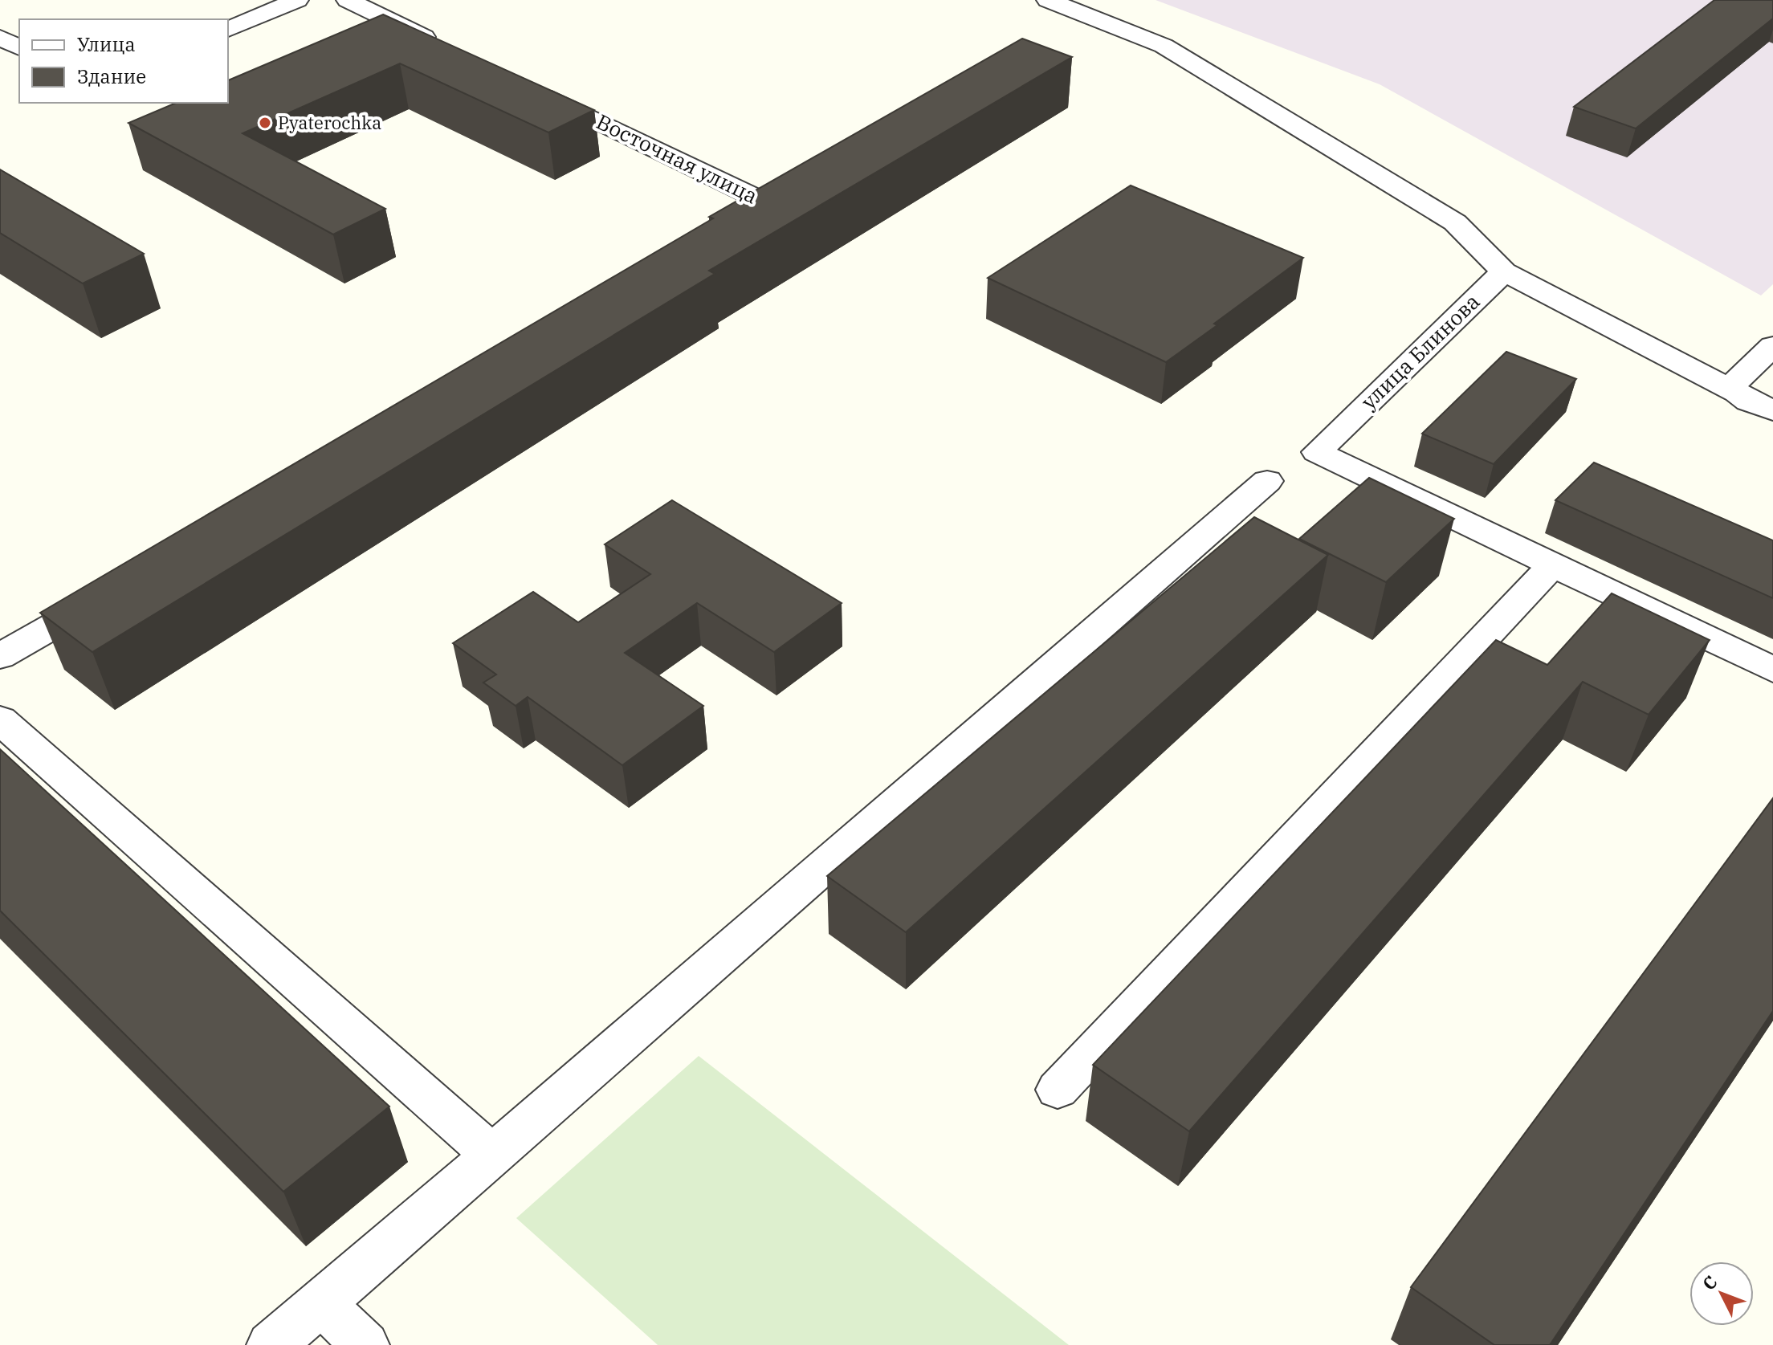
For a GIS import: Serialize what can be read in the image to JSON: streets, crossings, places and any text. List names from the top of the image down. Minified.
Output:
{"streets":{"street":["Восточная улица","улица Блинова"]},"places":["Pyaterochka"],"legend":["Улица","Здание"],"north":"top left"}
